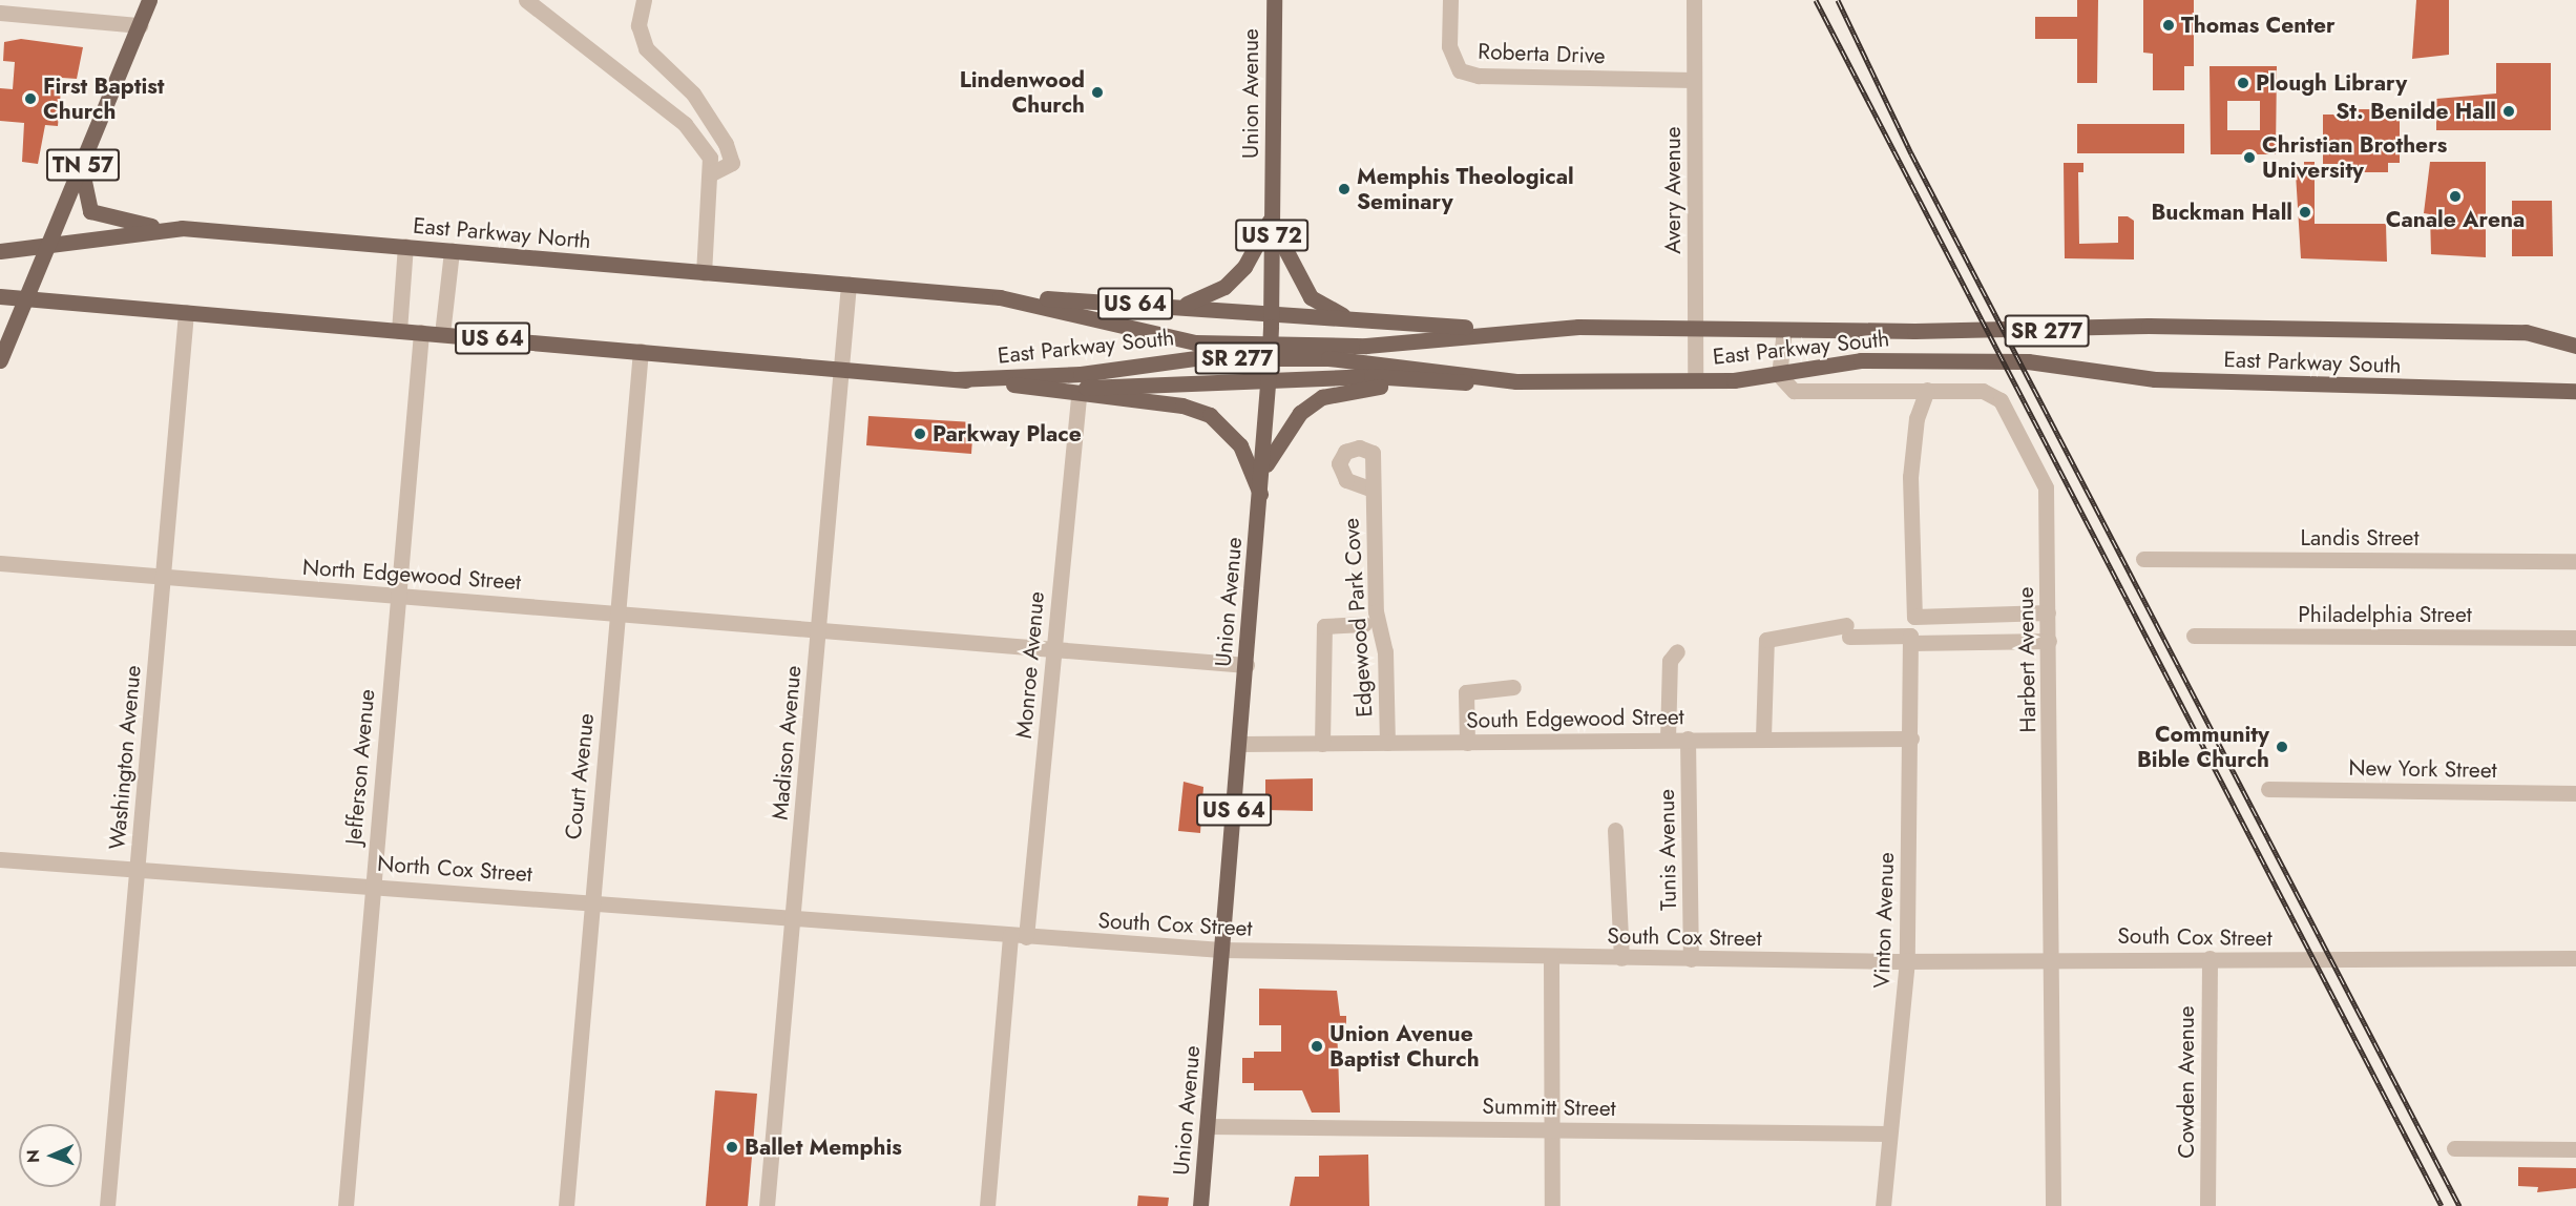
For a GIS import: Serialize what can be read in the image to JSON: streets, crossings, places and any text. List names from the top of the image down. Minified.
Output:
{"streets":{"main road":["Union Avenue","TN 57","East Parkway North","US 72","US 64","SR 277","East Parkway South"],"street":["Roberta Drive","Avery Avenue","Landis Street","North Edgewood Street","Philadelphia Street","Edgewood Park Cove","Harbert Avenue","Monroe Avenue","South Edgewood Street","Madison Avenue","Washington Avenue","Jefferson Avenue","New York Street","Court Avenue","Tunis Avenue","North Cox Street","Vinton Avenue","South Cox Street","Cowden Avenue","Summitt Street"]},"crossings":[["Roberta Drive","Avery Avenue"],["Union Avenue","US 64"],["Union Avenue","South Edgewood Street"],["Union Avenue","South Cox Street"],["Union Avenue","Summitt Street"],["TN 57","East Parkway North"],["TN 57","US 64"],["Avery Avenue","East Parkway South"],["East Parkway North","US 64"],["East Parkway North","East Parkway South"],["East Parkway North","Madison Avenue"],["US 64","East Parkway South"],["US 64","Monroe Avenue"],["US 64","Madison Avenue"],["US 64","Washington Avenue"],["US 64","Jefferson Avenue"],["US 64","Court Avenue"],["East Parkway South","Harbert Avenue"],["North Edgewood Street","Madison Avenue"],["North Edgewood Street","Washington Avenue"],["North Edgewood Street","Jefferson Avenue"],["North Edgewood Street","Court Avenue"],["Edgewood Park Cove","South Edgewood Street"],["Harbert Avenue","South Cox Street"],["Monroe Avenue","South Cox Street"],["South Edgewood Street","Tunis Avenue"],["South Edgewood Street","Vinton Avenue"],["Madison Avenue","North Cox Street"],["Madison Avenue","South Cox Street"],["Washington Avenue","North Cox Street"],["Jefferson Avenue","North Cox Street"],["Court Avenue","North Cox Street"],["Tunis Avenue","South Cox Street"],["North Cox Street","South Cox Street"],["Vinton Avenue","South Cox Street"],["Vinton Avenue","Summitt Street"],["South Cox Street","Cowden Avenue"]],"places":["Thomas Center","Plough Library","Lindenwood Church","First Baptist Church","St. Benilde Hall","Christian Brothers University","Memphis Theological Seminary","Canale Arena","Buckman Hall","Parkway Place","Community Bible Church","Union Avenue Baptist Church","Ballet Memphis"],"north":"left"}
